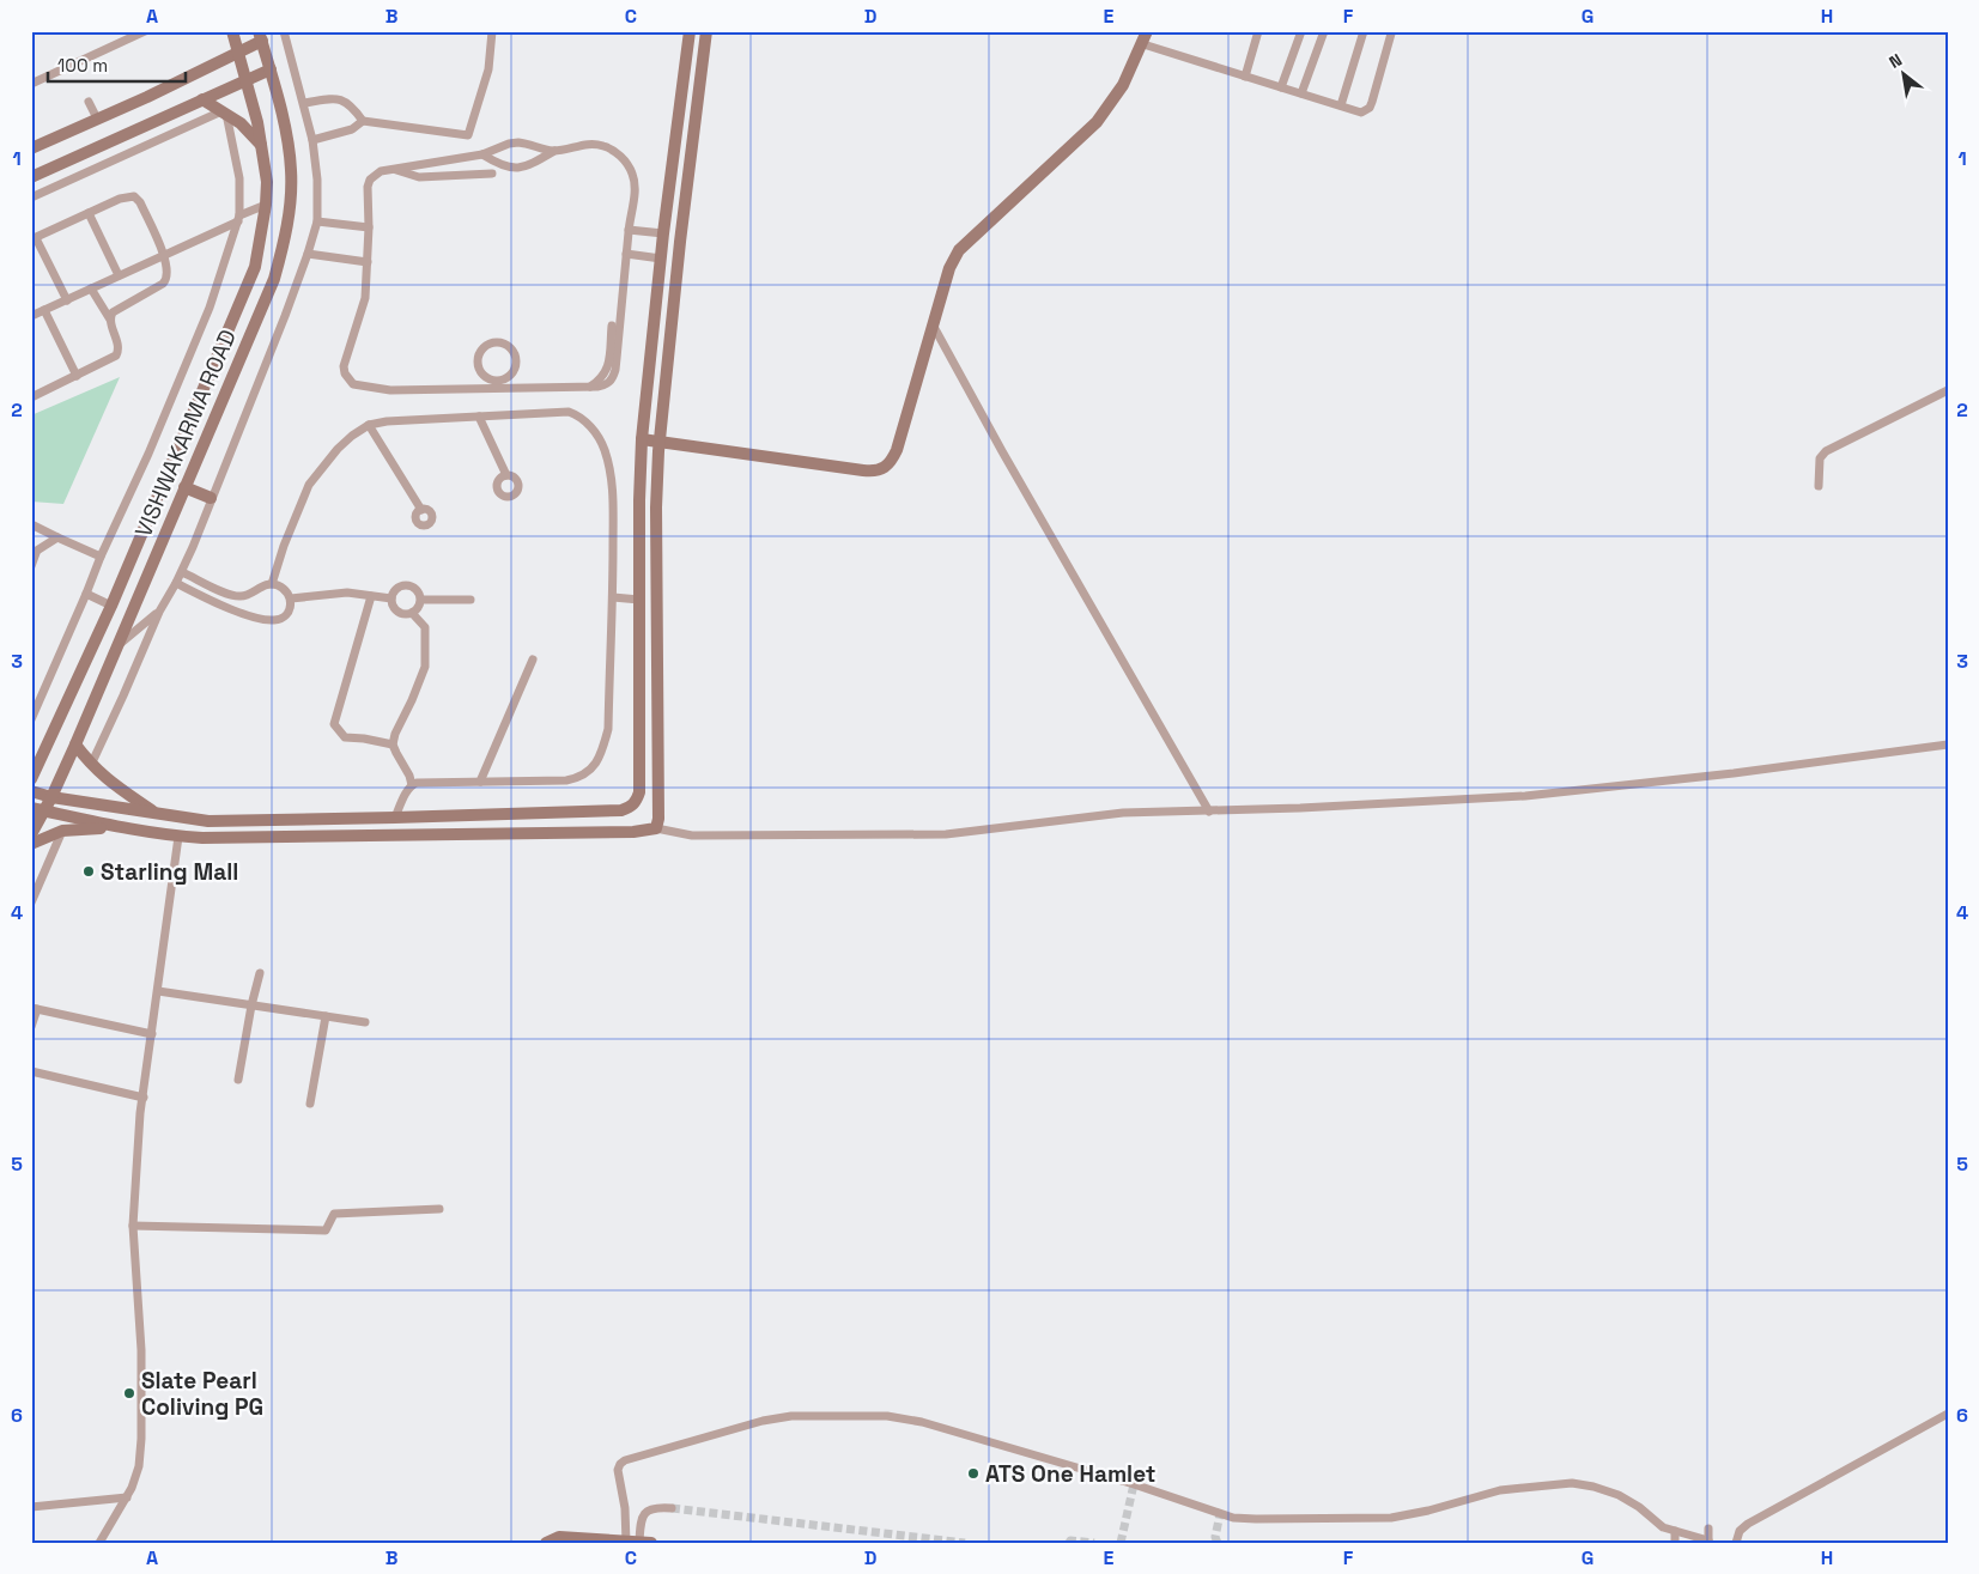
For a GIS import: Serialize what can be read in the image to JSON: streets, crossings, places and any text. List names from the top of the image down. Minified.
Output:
{"streets":{"street":["VISHWAKARMA ROAD"]},"places":["Starling Mall","Slate Pearl Coliving PG","ATS One Hamlet"],"scale_bar":"100 m","north":"top left","grid":{"columns":["A","B","C","D","E","F","G","H"],"rows":["1","2","3","4","5","6"]}}
